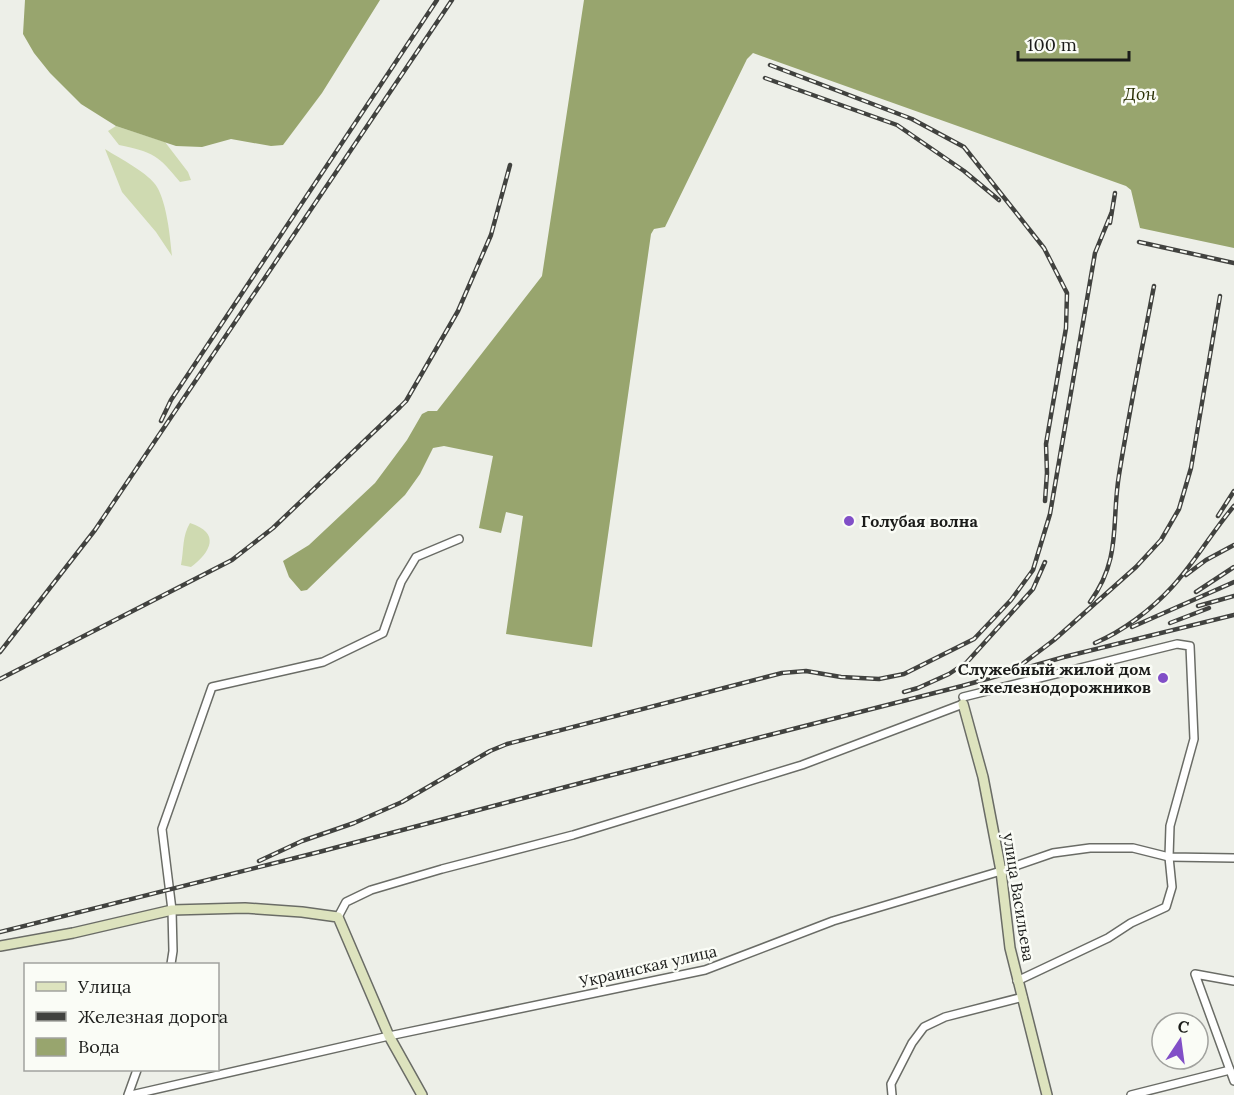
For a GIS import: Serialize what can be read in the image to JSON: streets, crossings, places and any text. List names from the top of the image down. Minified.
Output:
{"streets":{"street":["улица Васильева","Украинская улица"]},"crossings":[["улица Васильева","Украинская улица"]],"water":["Дон"],"places":["Голубая волна","Служебный жилой дом железнодорожников"],"legend":["Улица","Железная дорога","Вода"],"scale_bar":"100 m","north":"top"}
